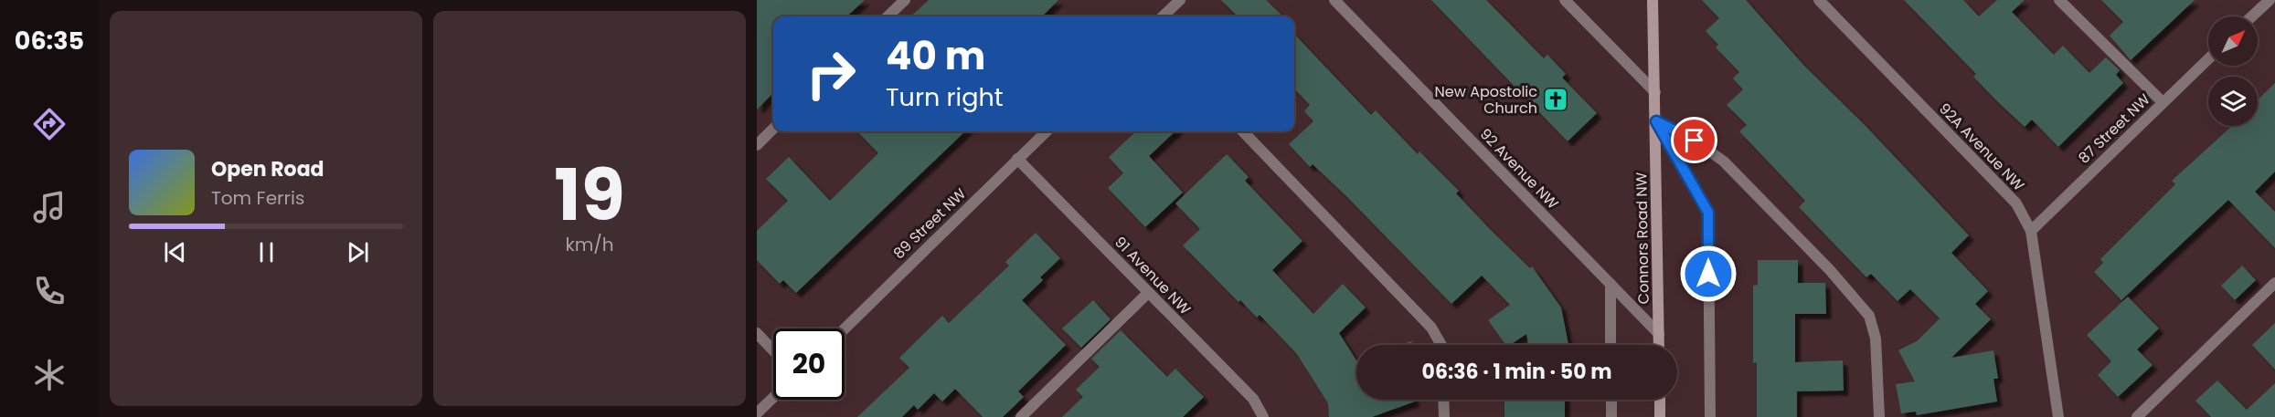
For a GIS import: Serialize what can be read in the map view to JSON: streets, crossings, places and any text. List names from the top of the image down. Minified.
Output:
{"streets":{"main road":["Connors Road NW"],"street":["87 Street NW","92A Avenue NW","92 Avenue NW","89 Street NW","91 Avenue NW"]},"crossings":[["87 Street NW","92A Avenue NW"],["92 Avenue NW","Connors Road NW"],["89 Street NW","91 Avenue NW"]],"places":{"church":["New Apostolic Church"]},"north":"top right","page":{"tabs":"06:35","tile":["19","km/h"],"turn":["40 m","Turn right"],"song":["Open Road","Tom Ferris"],"limit":"20","trip":"06:36 · 1 min · 50 m"}}
